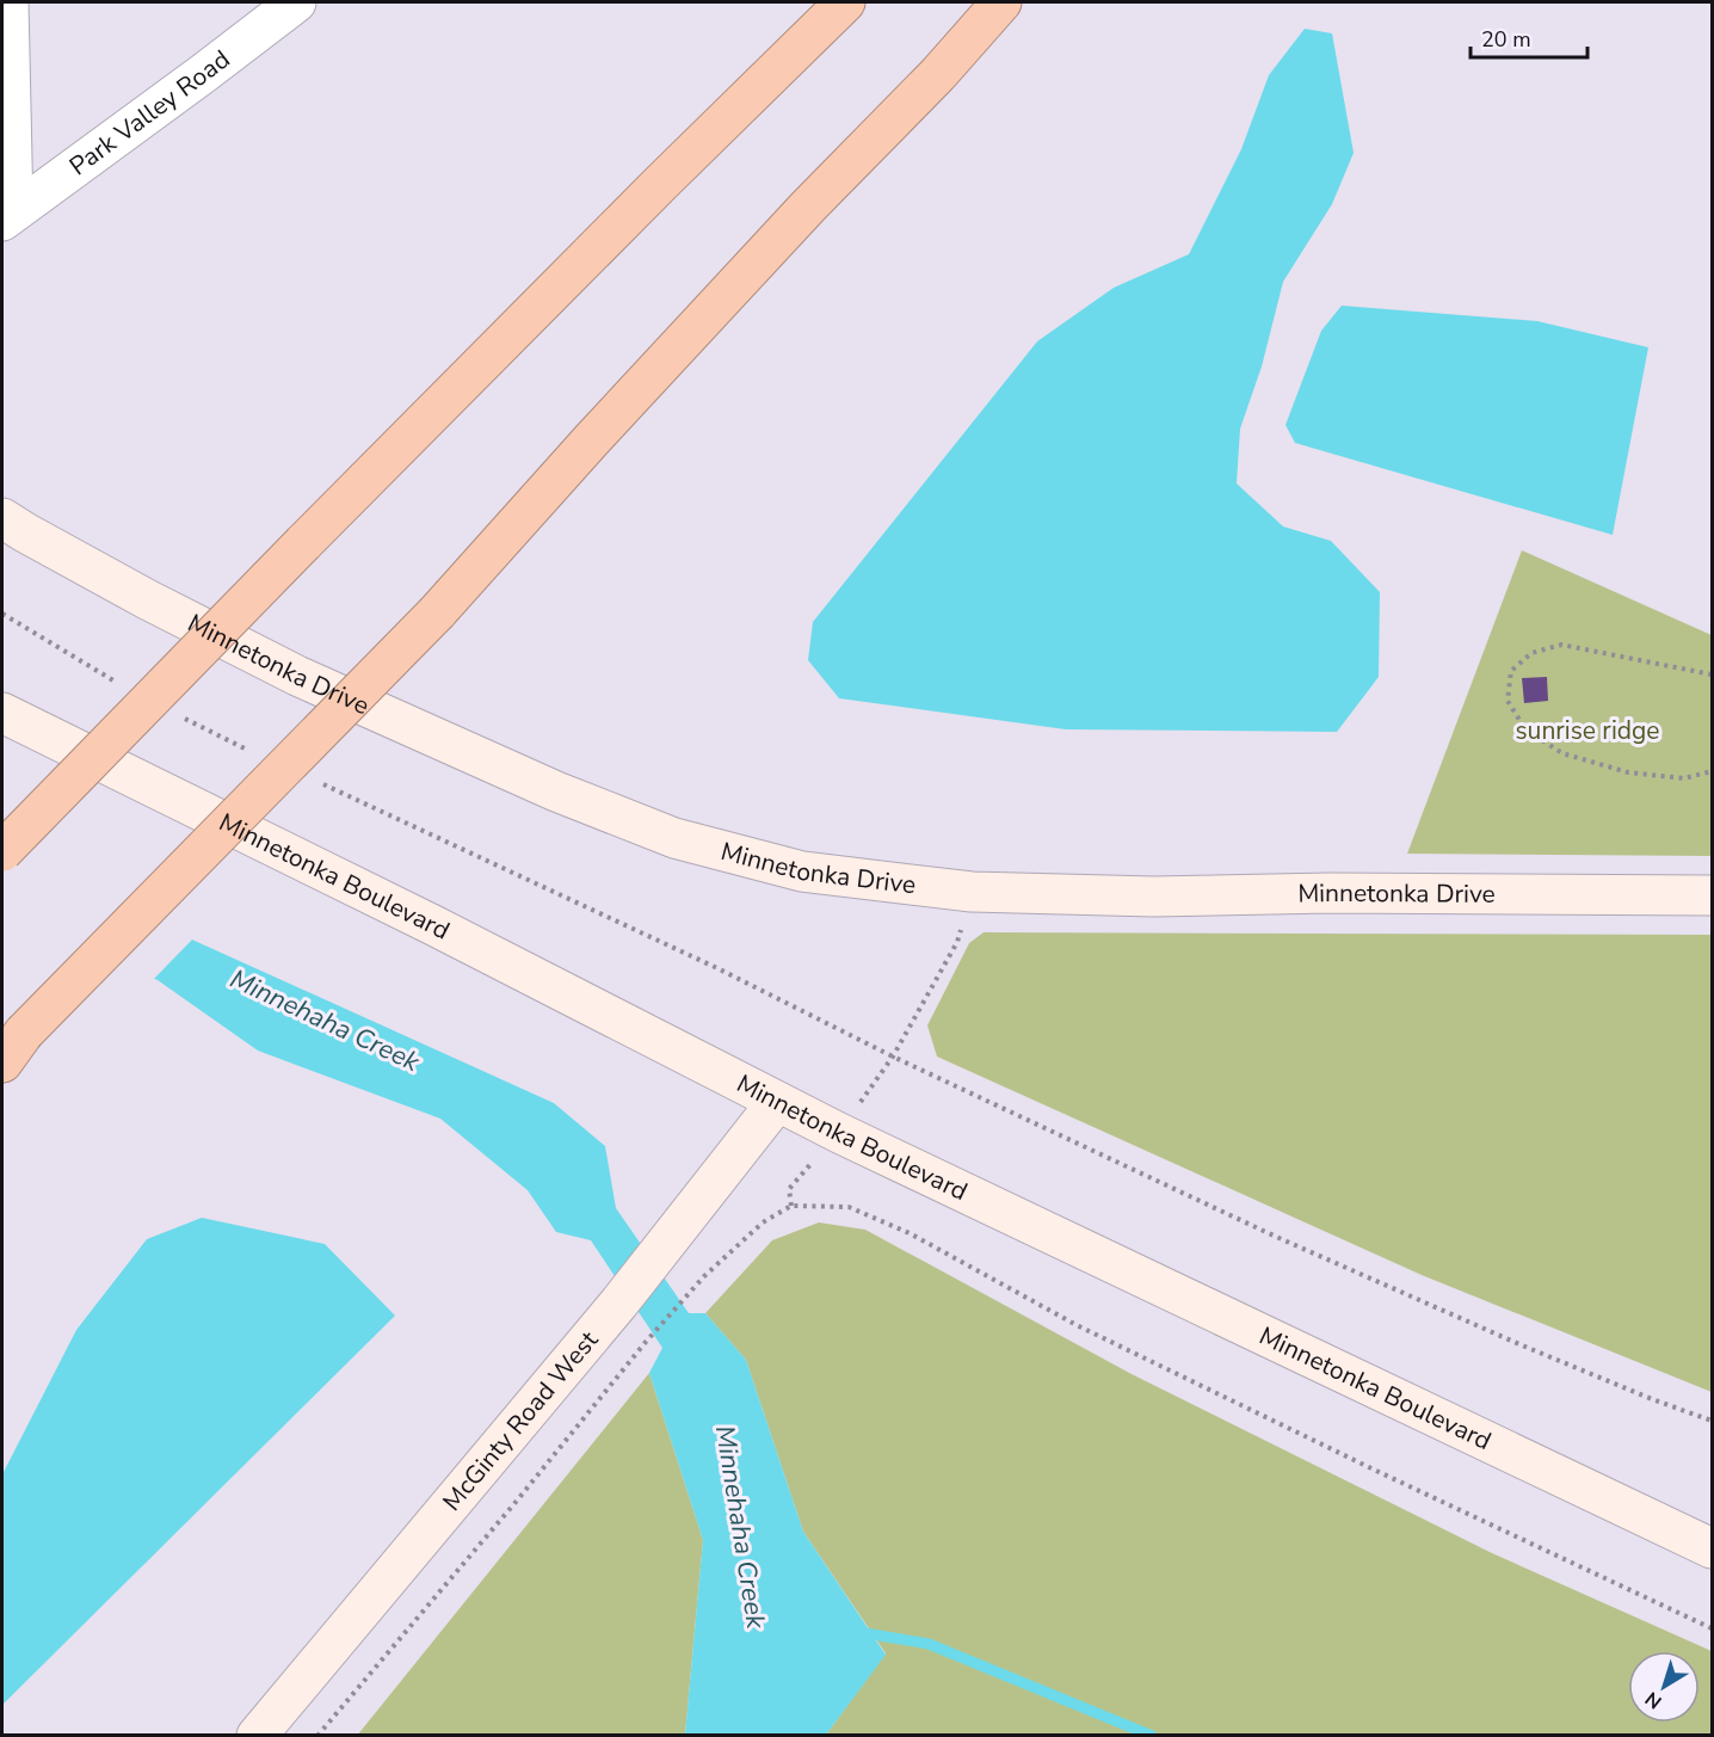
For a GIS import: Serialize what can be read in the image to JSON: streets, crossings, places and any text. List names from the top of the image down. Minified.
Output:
{"streets":{"main road":["Minnetonka Drive","Minnetonka Boulevard","McGinty Road West"],"street":["Park Valley Road"]},"crossings":[["Minnetonka Boulevard","McGinty Road West"]],"water":["Minnehaha Creek"],"parks":["sunrise ridge"],"scale_bar":"20 m","north":"bottom left"}
